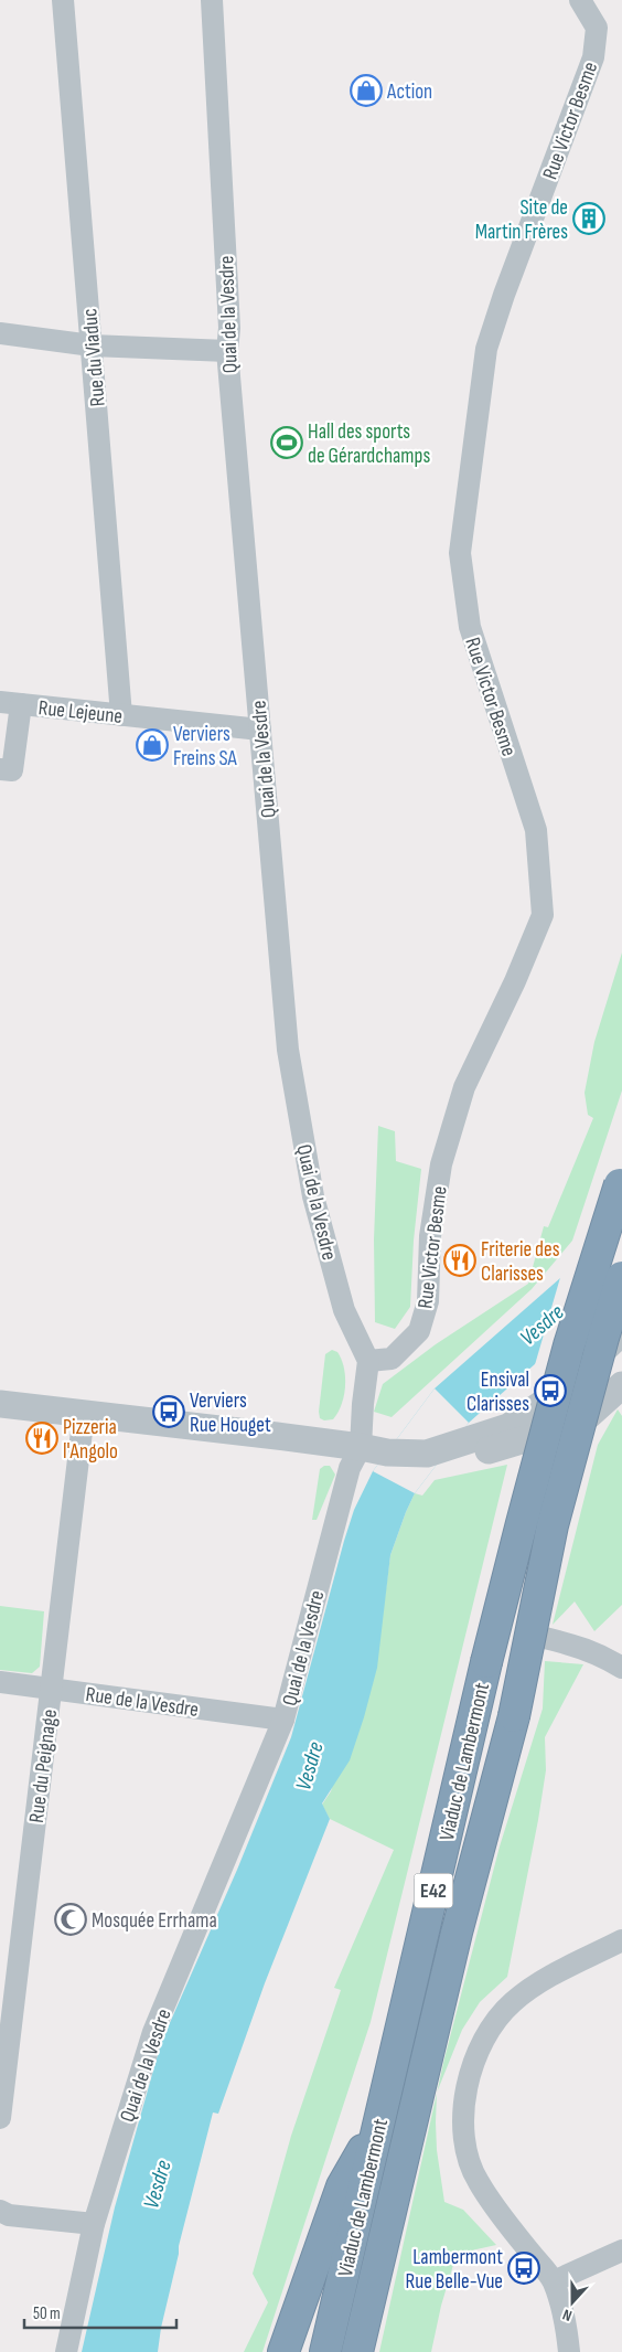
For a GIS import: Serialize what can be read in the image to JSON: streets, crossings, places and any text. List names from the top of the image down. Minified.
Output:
{"streets":{"highway":["Viaduc de Lambermont","E42"],"street":["Rue Victor Besme","Quai de la Vesdre","Rue du Viaduc","Rue Lejeune","Rue de la Vesdre","Rue du Peignage"]},"crossings":[["Rue Victor Besme","Quai de la Vesdre"],["Quai de la Vesdre","Rue Lejeune"],["Quai de la Vesdre","Rue de la Vesdre"],["Rue du Viaduc","Rue Lejeune"],["Rue de la Vesdre","Rue du Peignage"]],"water":["Vesdre"],"places":{"shop":["Action","Verviers Freins SA"],"building":["Site de Martin Frères"],"sports":["Hall des sports de Gérardchamps"],"restaurant":["Friterie des Clarisses","Pizzeria l'Angolo"],"bus stop":["Ensival Clarisses","Verviers Rue Houget","Lambermont Rue Belle-Vue"],"mosque":["Mosquée Errhama"]},"scale_bar":"50 m","north":"bottom"}
